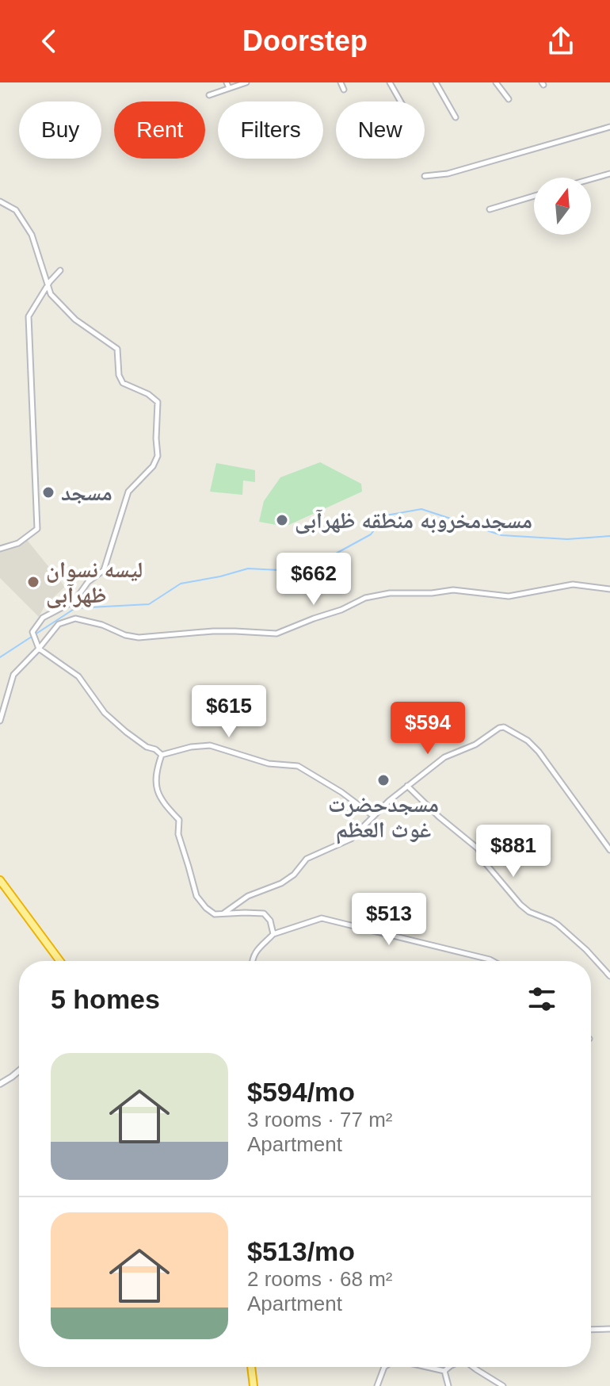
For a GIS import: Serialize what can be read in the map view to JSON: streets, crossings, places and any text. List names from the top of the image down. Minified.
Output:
{"places":["مسجد","مسجدمخروبه منطقه ظهرآبی","لیسه نسوان ظهرآبی","مسجدحضرت غوث العظم"],"north":"top","page":{"header":"Doorstep","chip":["Buy","Rent","Filters","New"],"price":["$662","$615","$594","$881","$513"],"heading":"5 homes","list":[{"name":"$594/mo","note":"3 rooms · 77 m² · Apartment"},{"name":"$513/mo","note":"2 rooms · 68 m² · Apartment"}]}}
